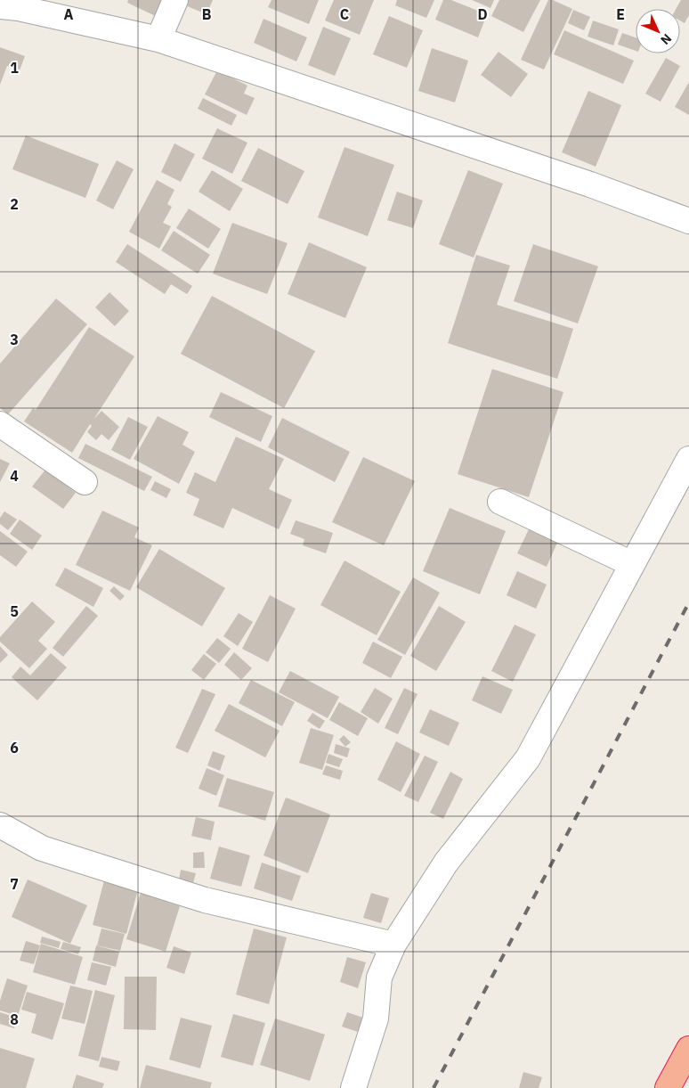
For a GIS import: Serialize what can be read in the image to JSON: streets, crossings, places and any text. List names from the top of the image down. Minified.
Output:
{"north":"bottom right","grid":{"columns":["A","B","C","D","E"],"rows":["1","2","3","4","5","6","7","8"]}}
